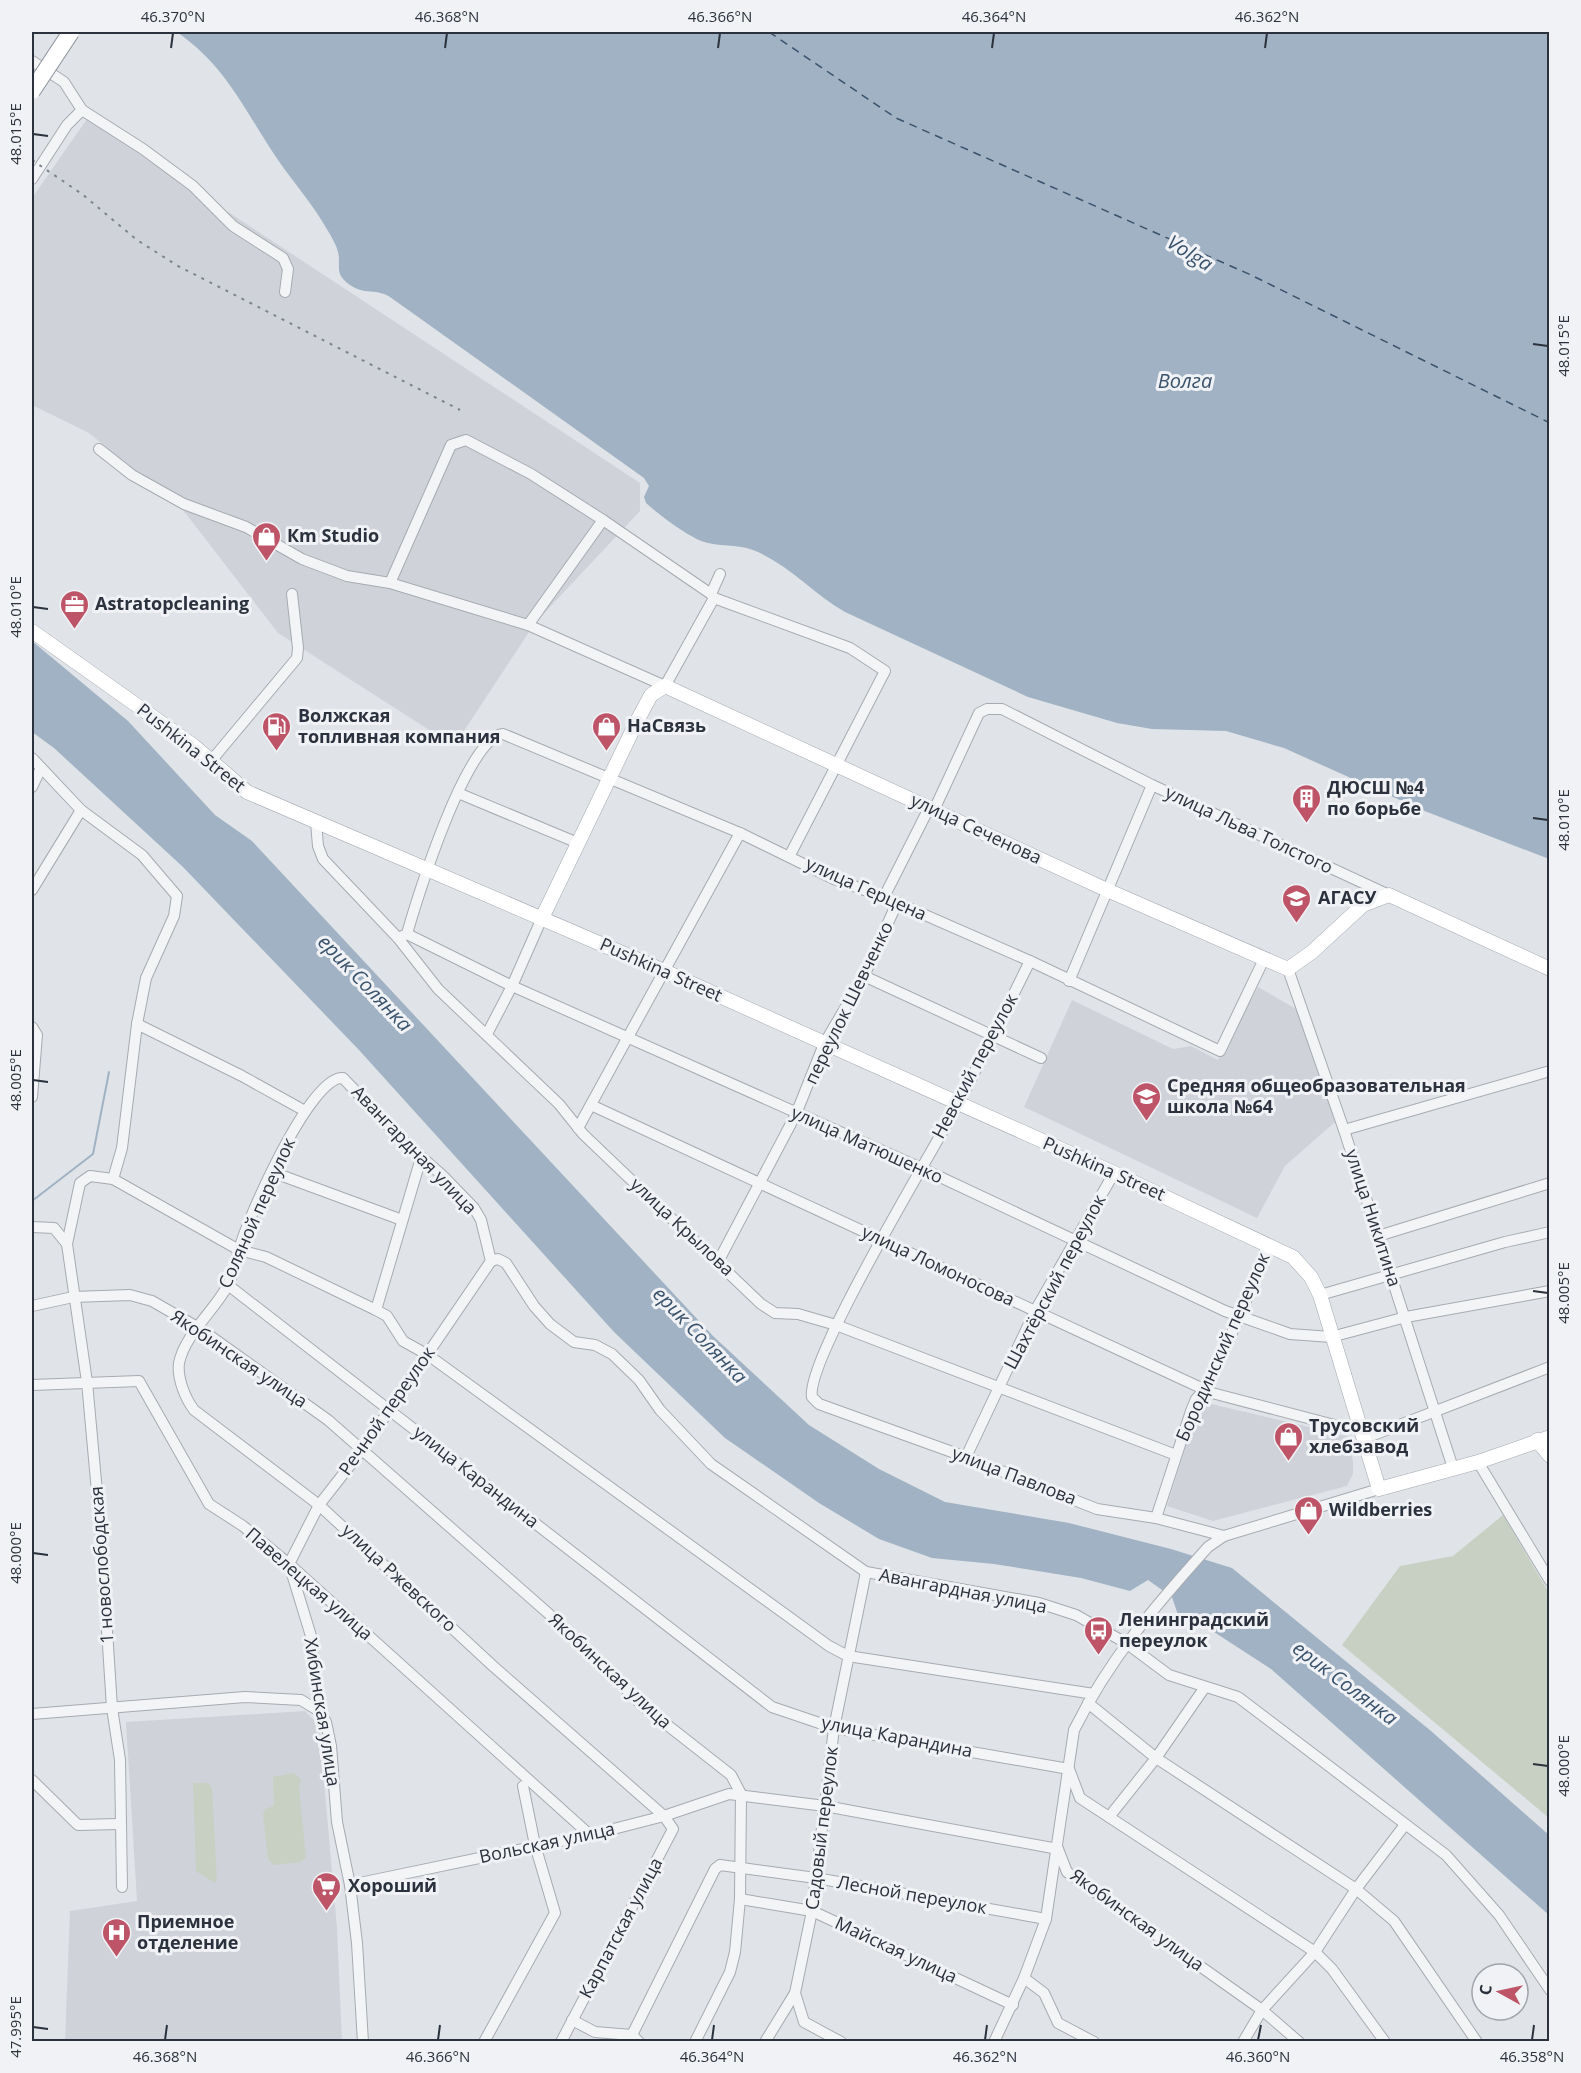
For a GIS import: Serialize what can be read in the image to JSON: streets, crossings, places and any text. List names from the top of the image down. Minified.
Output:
{"streets":{"main road":["Pushkina Street","улица Сеченова","улица Льва Толстого"],"street":["улица Герцена","переулок Шевченко","Невский переулок","улица Матюшенко","Авангардная улица","Соляной переулок","улица Никитина","улица Крылова","улица Ломоносова","Шахтёрский переулок","Бородинский переулок","Якобинская улица","Речной переулок","улица Павлова","улица Карандина","1 новослободская","улица Ржевского","Павелецкая улица","Хибинская улица","Садовый переулок","Вольская улица","Лесной переулок","Карпатская улица","Майская улица"]},"crossings":[["Pushkina Street","переулок Шевченко"],["Pushkina Street","Невский переулок"],["Pushkina Street","улица Матюшенко"],["Pushkina Street","улица Крылова"],["Pushkina Street","улица Ломоносова"],["Pushkina Street","Шахтёрский переулок"],["Pushkina Street","Бородинский переулок"],["улица Сеченова","улица Льва Толстого"],["улица Сеченова","улица Герцена"],["улица Сеченова","улица Никитина"],["улица Герцена","переулок Шевченко"],["улица Герцена","Невский переулок"],["переулок Шевченко","улица Матюшенко"],["переулок Шевченко","улица Крылова"],["переулок Шевченко","улица Ломоносова"],["Невский переулок","улица Матюшенко"],["Невский переулок","улица Крылова"],["Невский переулок","улица Ломоносова"],["Невский переулок","улица Павлова"],["улица Матюшенко","улица Никитина"],["улица Матюшенко","улица Крылова"],["улица Матюшенко","Шахтёрский переулок"],["улица Матюшенко","Бородинский переулок"],["Авангардная улица","Соляной переулок"],["Авангардная улица","Речной переулок"],["Авангардная улица","Садовый переулок"],["Соляной переулок","Якобинская улица"],["Соляной переулок","улица Карандина"],["Соляной переулок","улица Ржевского"],["улица Крылова","Шахтёрский переулок"],["улица Крылова","Бородинский переулок"],["улица Ломоносова","Шахтёрский переулок"],["улица Ломоносова","Бородинский переулок"],["Шахтёрский переулок","улица Павлова"],["Бородинский переулок","улица Павлова"],["Якобинская улица","Речной переулок"],["Якобинская улица","1 новослободская"],["Якобинская улица","улица Ржевского"],["Якобинская улица","Садовый переулок"],["Якобинская улица","Вольская улица"],["Речной переулок","улица Карандина"],["Речной переулок","улица Ржевского"],["Речной переулок","Павелецкая улица"],["Речной переулок","Хибинская улица"],["улица Карандина","Садовый переулок"],["1 новослободская","Павелецкая улица"],["улица Ржевского","Вольская улица"],["улица Ржевского","Карпатская улица"],["Павелецкая улица","Хибинская улица"],["Павелецкая улица","Вольская улица"],["Хибинская улица","Вольская улица"],["Садовый переулок","Лесной переулок"],["Садовый переулок","Майская улица"],["Вольская улица","Карпатская улица"]],"water":["Volga","Волга","ерик Солянка"],"places":{"shop":["Кm Studio","НаСвязь","Трусовский хлебзавод","Wildberries"],"office":["Astratopcleaning"],"fuel station":["Волжская топливная компания"],"building":["ДЮСШ №4 по борьбе"],"school or university":["АГАСУ","Средняя общеобразовательная школа №64"],"bus stop":["Ленинградский переулок"],"supermarket":["Хороший"],"hospital":["Приемное отделение"]},"north":"left","coordinates":["46.370°N","46.368°N","46.366°N","46.364°N","46.362°N","48.015°E","48.010°E","48.005°E","48.000°E","47.995°E","46.360°N","46.358°N"]}
